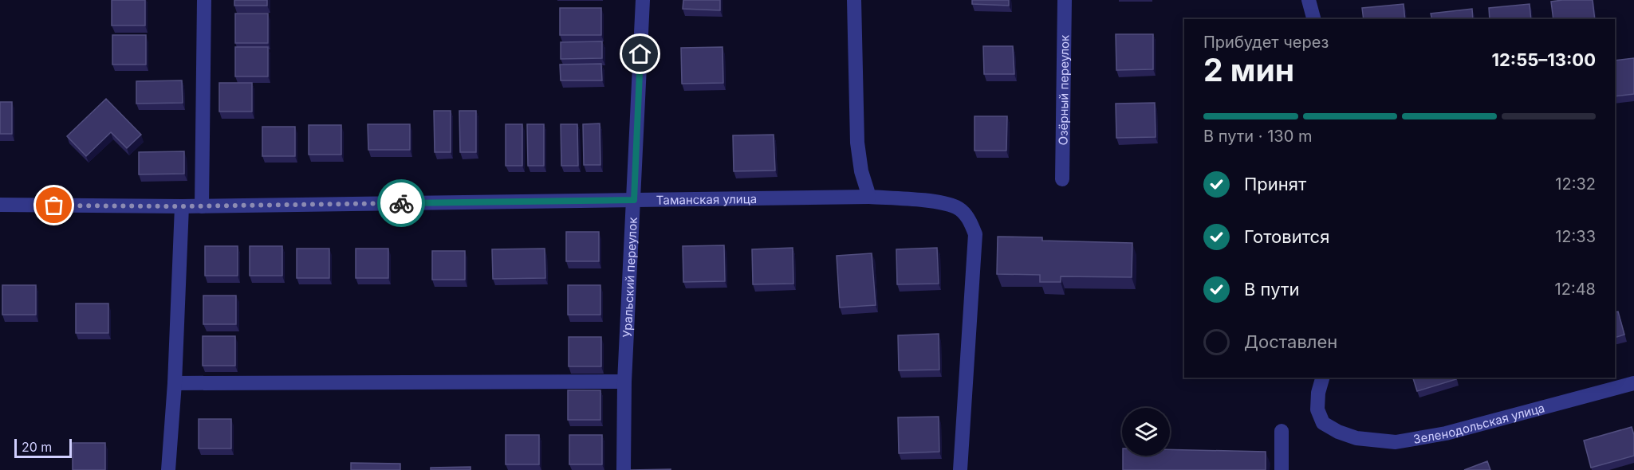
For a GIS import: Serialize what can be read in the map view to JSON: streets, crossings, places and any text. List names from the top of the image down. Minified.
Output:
{"streets":{"street":["Озёрный переулок","Таманская улица","Уральский переулок","Зеленодольская улица"]},"crossings":[["Таманская улица","Уральский переулок"]],"scale_bar":"20 m","page":{"heading":["2 мин","Прибудет через","12:55–13:00"],"bar":"В пути · 130 m","list":[["Принят","12:32"],["Готовится","12:33"],["В пути","12:48"],"Доставлен"],"scale":"20 m"}}
